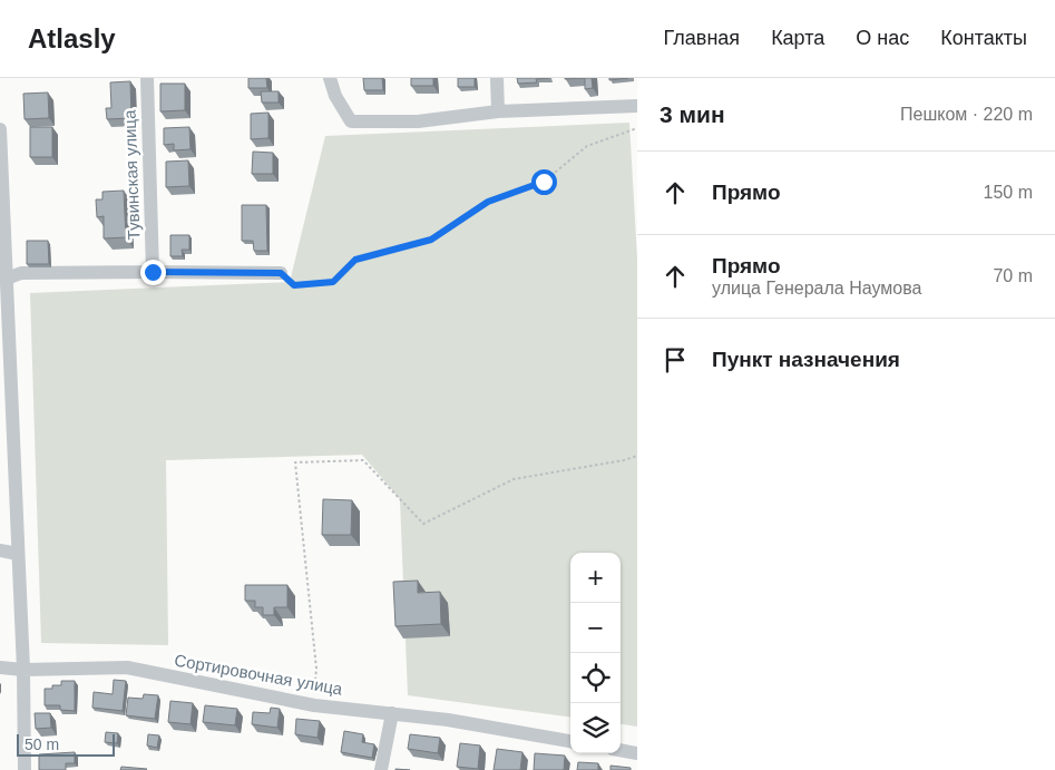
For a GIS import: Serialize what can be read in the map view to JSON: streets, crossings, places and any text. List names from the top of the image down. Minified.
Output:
{"streets":{"street":["Тувинская улица","Сортировочная улица"]},"scale_bar":"50 m","page":{"header":"Atlasly","nav":["Главная","Карта","О нас","Контакты"],"heading":["3 мин","Пешком · 220 m"],"list":[["Прямо","150 m"],["Прямо","улица Генерала Наумова","70 m"],"Пункт назначения"],"map_buttons":["+","−"],"scale":"50 m"}}
